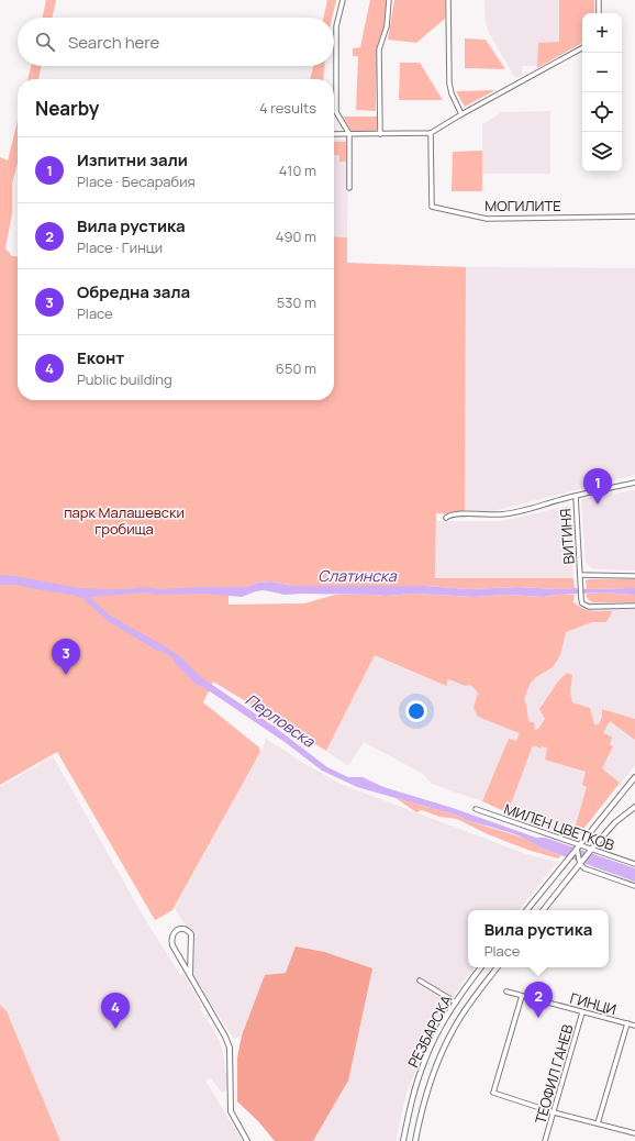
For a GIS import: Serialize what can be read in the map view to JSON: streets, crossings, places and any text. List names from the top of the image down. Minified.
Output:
{"streets":{"street":["МОГИЛИТЕ","ВИТИНЯ","МИЛЕН ЦВЕТКОВ","ГИНЦИ","РЕЗБАРСКА","ТЕОФИЛ ГАНЕВ"]},"crossings":[["ГИНЦИ","ТЕОФИЛ ГАНЕВ"]],"water":["Слатинска","Перловска"],"parks":["парк Малашевски гробища"],"page":{"map_buttons":["+","−"],"search":"Search here","heading":["Nearby","4 results"],"list":[{"mark":"1","name":"Изпитни зали","note":"Place · Бесарабия","value":"410 m"},{"mark":"2","name":"Вила рустика","note":"Place · Гинци","value":"490 m"},{"mark":"3","name":"Обредна зала","note":"Place","value":"530 m"},{"mark":"4","name":"Еконт","note":"Public building","value":"650 m"}],"pins":["1","3","2","4"],"popup":["Вила рустика","Place"]}}
